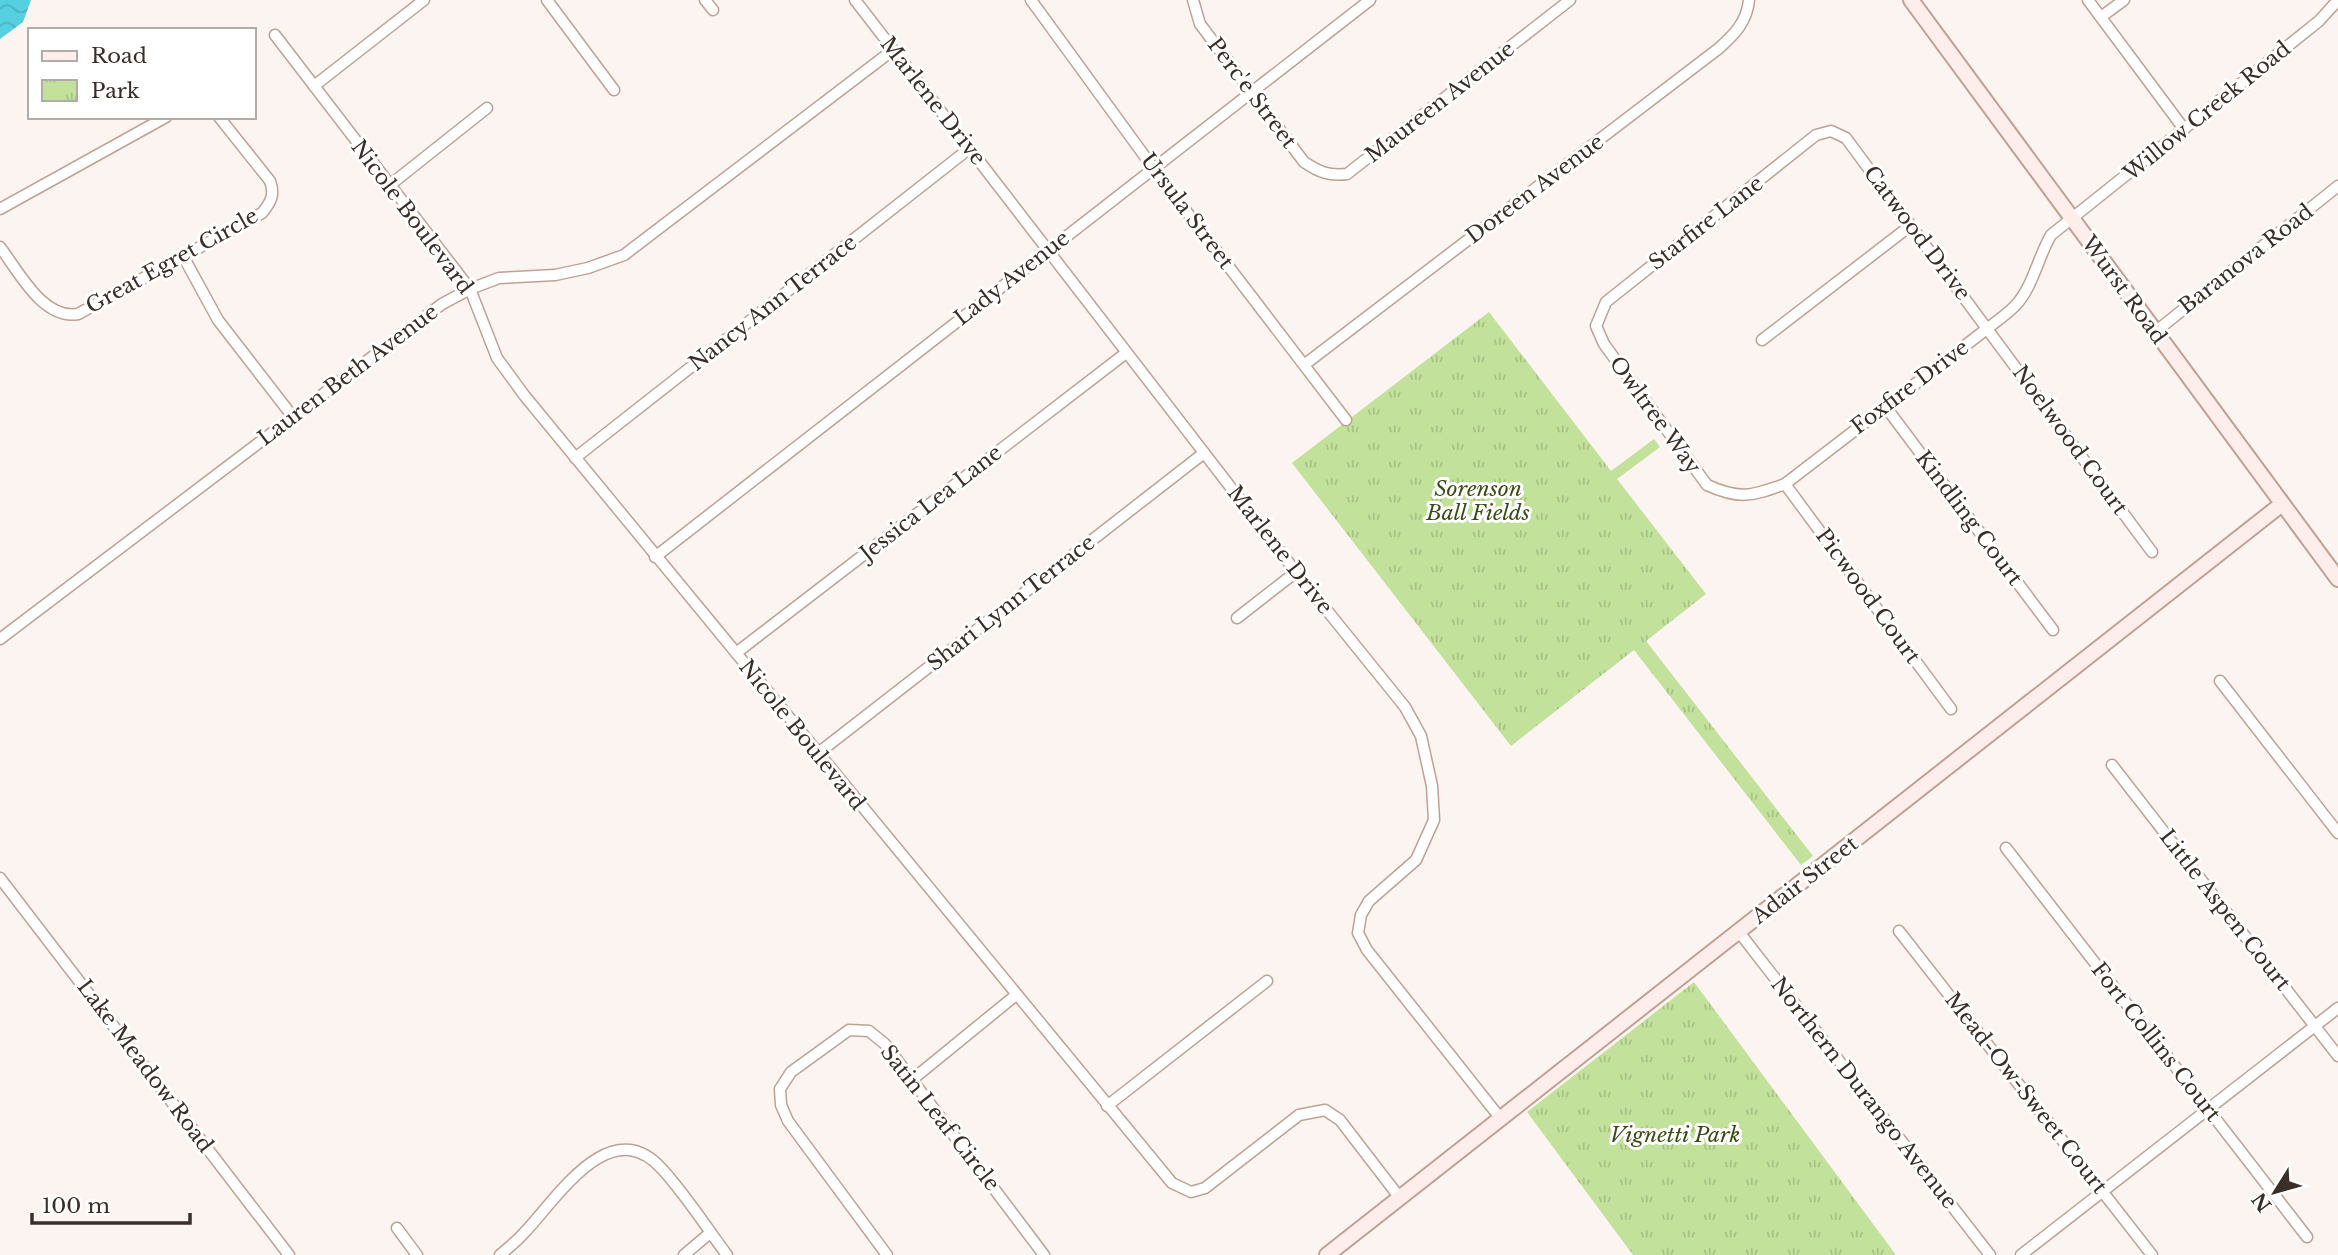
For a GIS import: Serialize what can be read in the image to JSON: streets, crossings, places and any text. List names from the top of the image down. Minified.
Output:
{"streets":{"street":["Perc'e Street","Marlene Drive","Maureen Avenue","Willow Creek Road","Doreen Avenue","Ursula Street","Nicole Boulevard","Starfire Lane","Catwood Drive","Baranova Road","Great Egret Circle","Lady Avenue","Wurst Road","Nancy Ann Terrace","Lauren Beth Avenue","Foxfire Drive","Owltree Way","Noelwood Court","Jessica Lea Lane","Kindling Court","Picwood Court","Shari Lynn Terrace","Adair Street","Little Aspen Court","Fort Collins Court","Lake Meadow Road","Northern Durango Avenue","Mead-Ow-Sweet Court","Satin Leaf Circle"]},"crossings":[["Perc'e Street","Maureen Avenue"],["Perc'e Street","Lady Avenue"],["Marlene Drive","Lady Avenue"],["Marlene Drive","Nancy Ann Terrace"],["Marlene Drive","Lauren Beth Avenue"],["Marlene Drive","Jessica Lea Lane"],["Marlene Drive","Shari Lynn Terrace"],["Marlene Drive","Adair Street"],["Willow Creek Road","Wurst Road"],["Willow Creek Road","Foxfire Drive"],["Doreen Avenue","Ursula Street"],["Ursula Street","Lady Avenue"],["Nicole Boulevard","Lady Avenue"],["Nicole Boulevard","Nancy Ann Terrace"],["Nicole Boulevard","Lauren Beth Avenue"],["Nicole Boulevard","Jessica Lea Lane"],["Nicole Boulevard","Shari Lynn Terrace"],["Nicole Boulevard","Adair Street"],["Starfire Lane","Catwood Drive"],["Starfire Lane","Owltree Way"],["Catwood Drive","Foxfire Drive"],["Catwood Drive","Noelwood Court"],["Baranova Road","Wurst Road"],["Wurst Road","Foxfire Drive"],["Wurst Road","Adair Street"],["Foxfire Drive","Owltree Way"],["Foxfire Drive","Noelwood Court"],["Foxfire Drive","Kindling Court"],["Foxfire Drive","Picwood Court"],["Adair Street","Northern Durango Avenue"]],"parks":["Sorenson Ball Fields","Vignetti Park"],"legend":["Road","Park"],"scale_bar":"100 m","north":"bottom left"}
